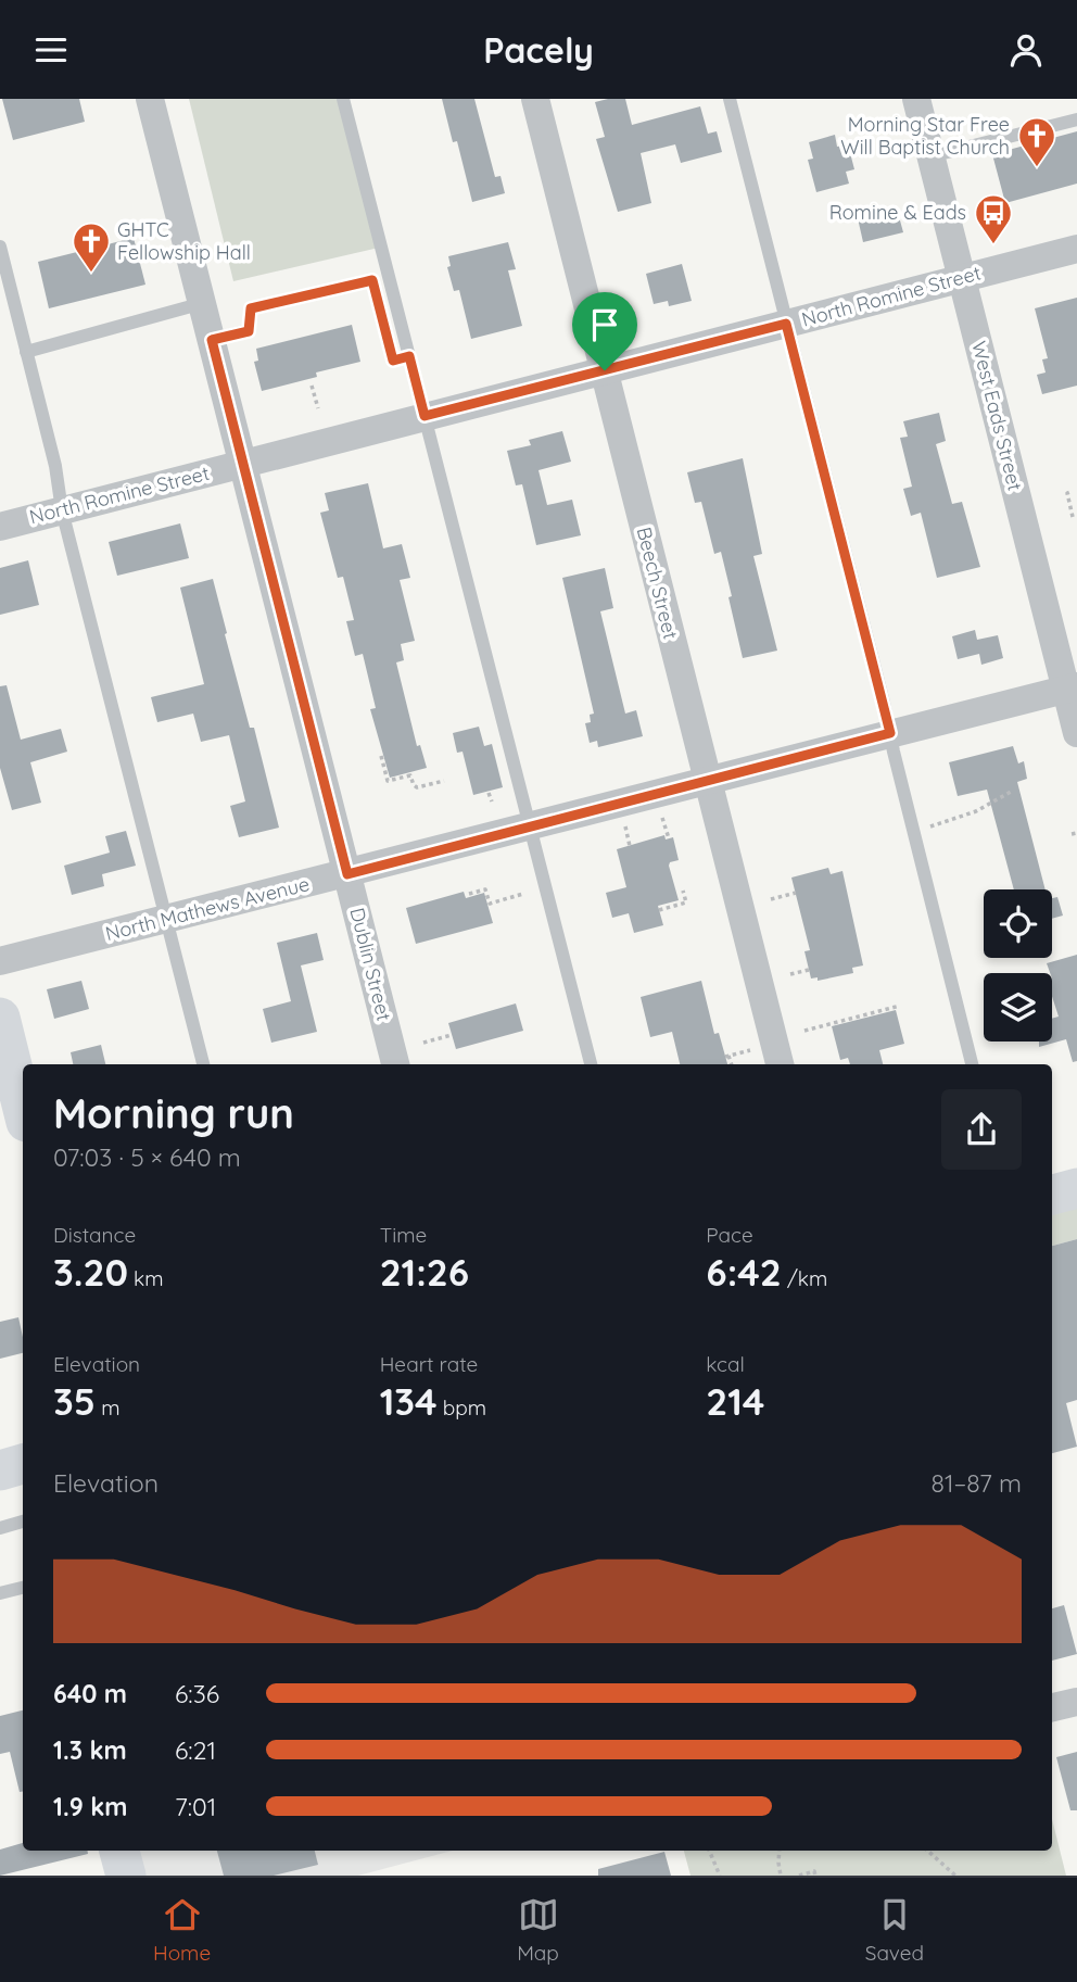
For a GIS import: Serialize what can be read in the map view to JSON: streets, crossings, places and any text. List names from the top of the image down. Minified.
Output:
{"streets":{"street":["North Romine Street","West Eads Street","Beech Street","North Mathews Avenue","Dublin Street"]},"crossings":[["North Romine Street","West Eads Street"],["North Romine Street","Beech Street"],["North Romine Street","Dublin Street"],["West Eads Street","North Mathews Avenue"],["Beech Street","North Mathews Avenue"],["North Mathews Avenue","Dublin Street"]],"places":{"church":["Morning Star Free Will Baptist Church","GHTC Fellowship Hall"],"bus stop":["Romine & Eads"]},"page":{"header":"Pacely","heading":["Morning run","07:03 · 5 × 640 m"],"stats":[["Distance","3.20 km"],["Time","21:26"],["Pace","6:42 /km"],["Elevation","35 m"],["Heart rate","134 bpm"],["kcal","214"]],"chart":["Elevation","81–87 m"],"list":[{"name":"640 m","note":"6:36"},{"name":"1.3 km","note":"6:21"},{"name":"1.9 km","note":"7:01"}],"tabs":["Home","Map","Saved"]}}
